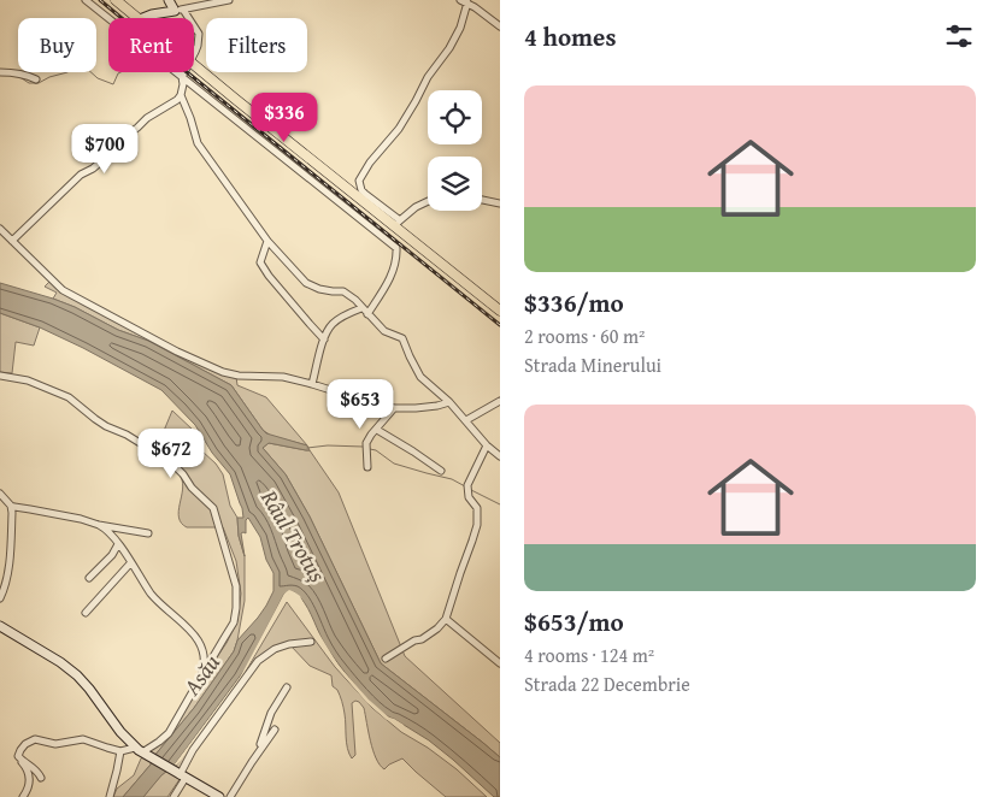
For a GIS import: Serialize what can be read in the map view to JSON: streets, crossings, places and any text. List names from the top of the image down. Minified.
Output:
{"water":["Râul Trotuș","Asău"],"page":{"heading":"4 homes","chip":["Buy","Rent","Filters"],"list":[{"name":"$336/mo","note":"2 rooms · 60 m² · Strada Minerului"},{"name":"$653/mo","note":"4 rooms · 124 m² · Strada 22 Decembrie"}],"price":["$336","$700","$653","$672"]}}
